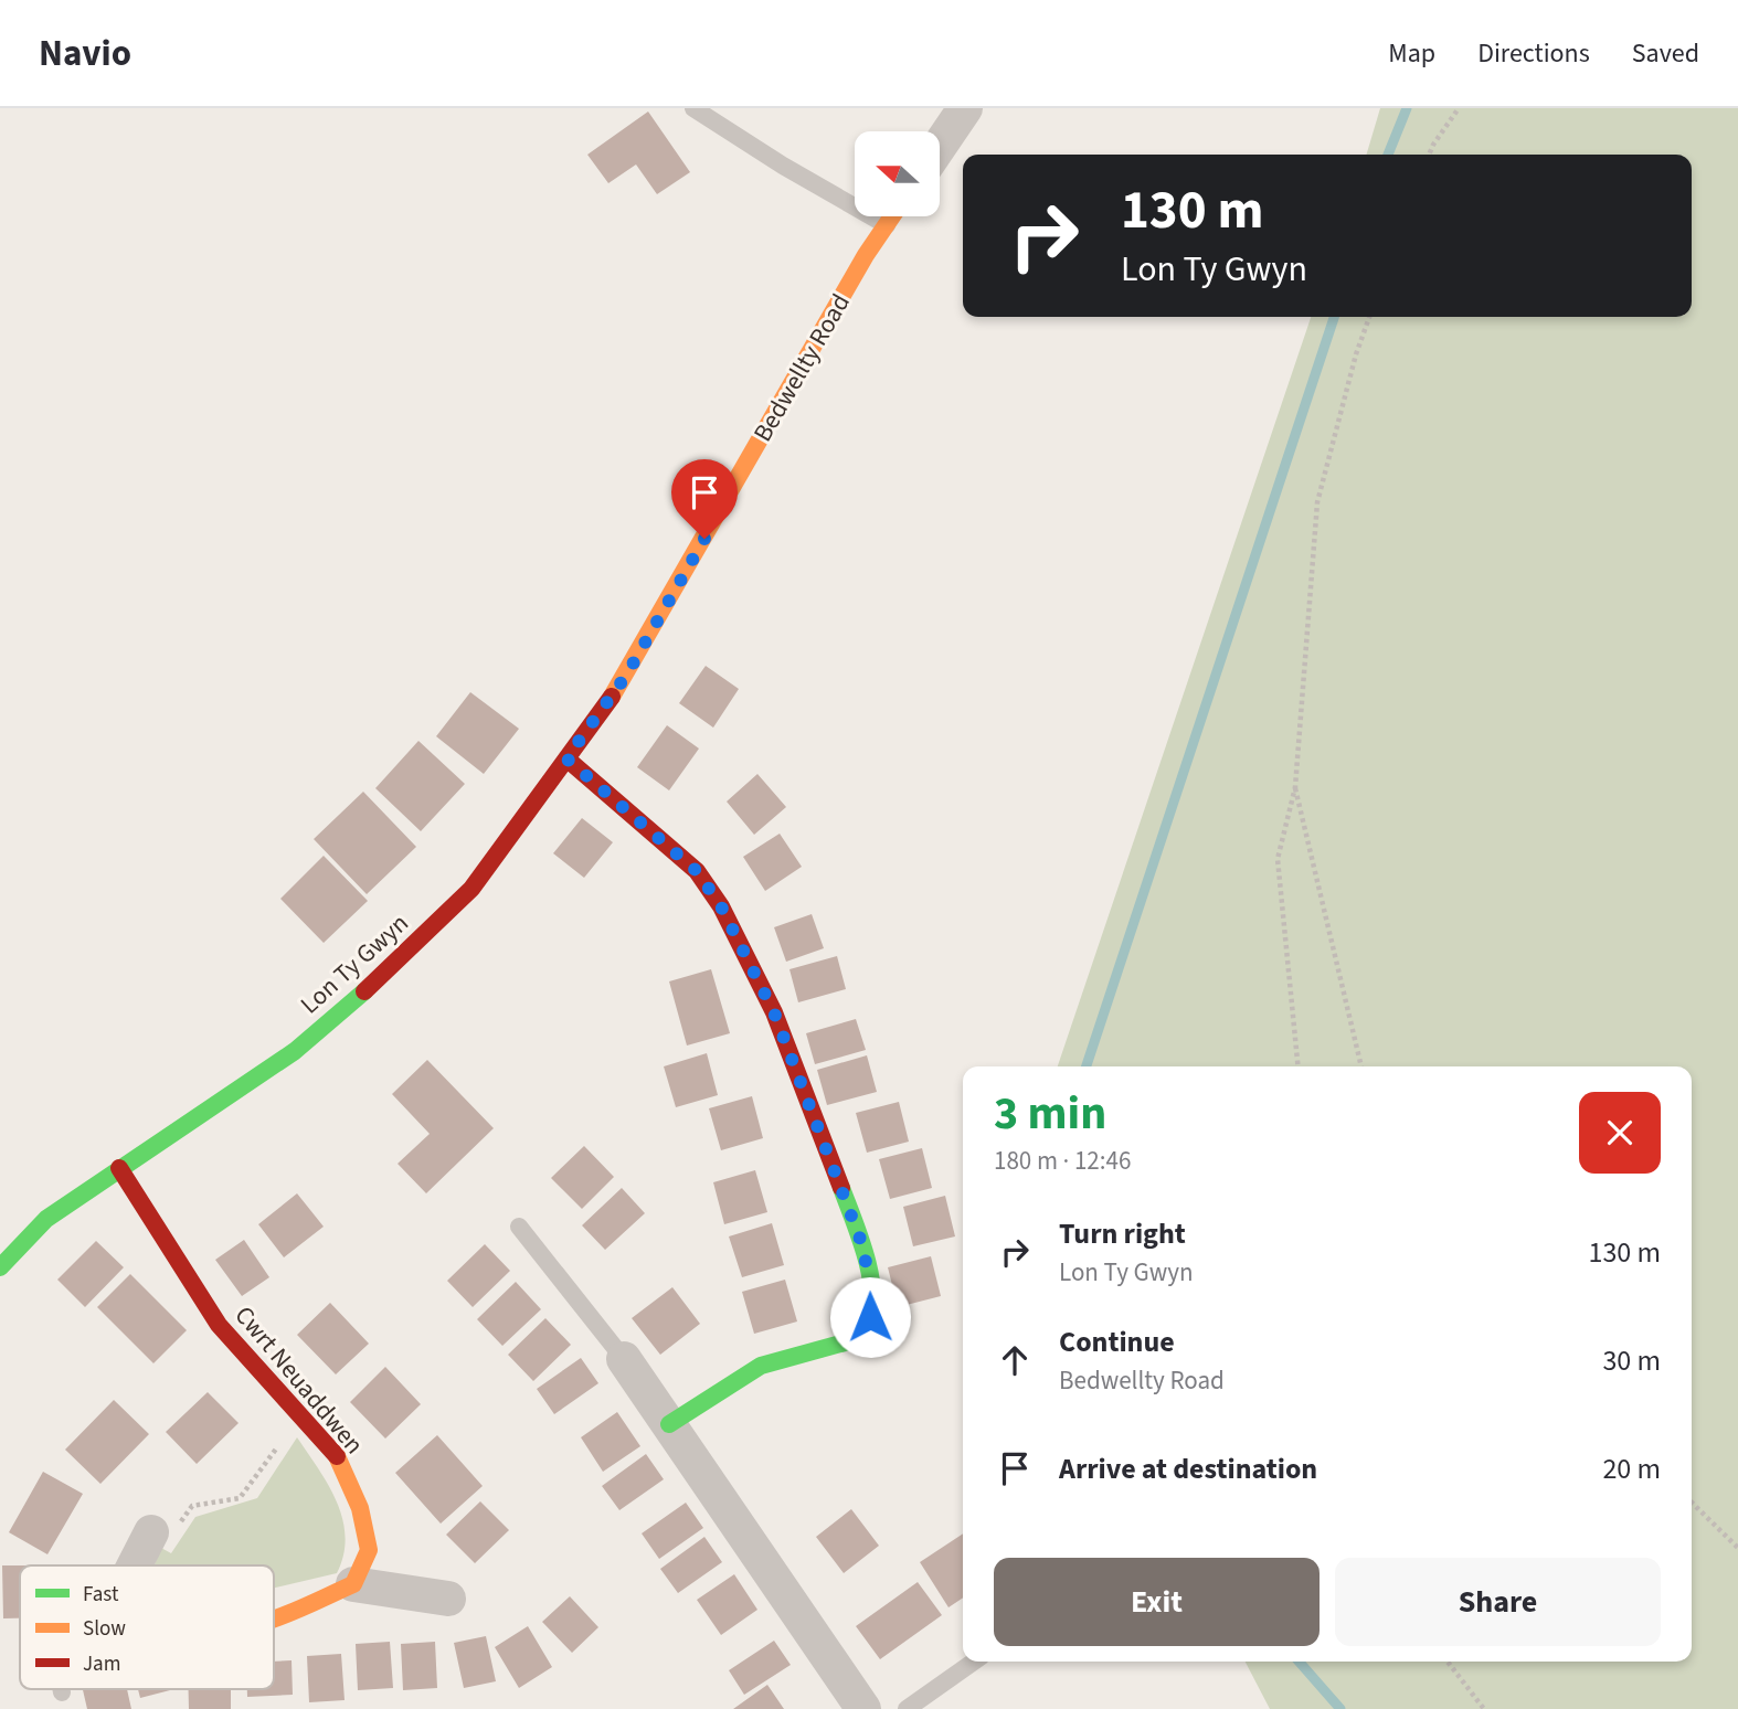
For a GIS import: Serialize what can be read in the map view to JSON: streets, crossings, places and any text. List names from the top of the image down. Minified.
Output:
{"streets":{"street":["Bedwellty Road","Lon Ty Gwyn","Cwrt Neuaddwen"]},"crossings":[["Bedwellty Road","Lon Ty Gwyn"],["Lon Ty Gwyn","Cwrt Neuaddwen"]],"legend":["Fast","Slow","Jam"],"north":"left","page":{"header":"Navio","nav":["Map","Directions","Saved"],"turn":["130 m","Lon Ty Gwyn"],"heading":["3 min","180 m · 12:46"],"list":[{"name":"Turn right","note":"Lon Ty Gwyn","value":"130 m"},{"name":"Continue","note":"Bedwellty Road","value":"30 m"},{"name":"Arrive at destination","value":"20 m"}],"buttons":["Exit","Share"]}}
